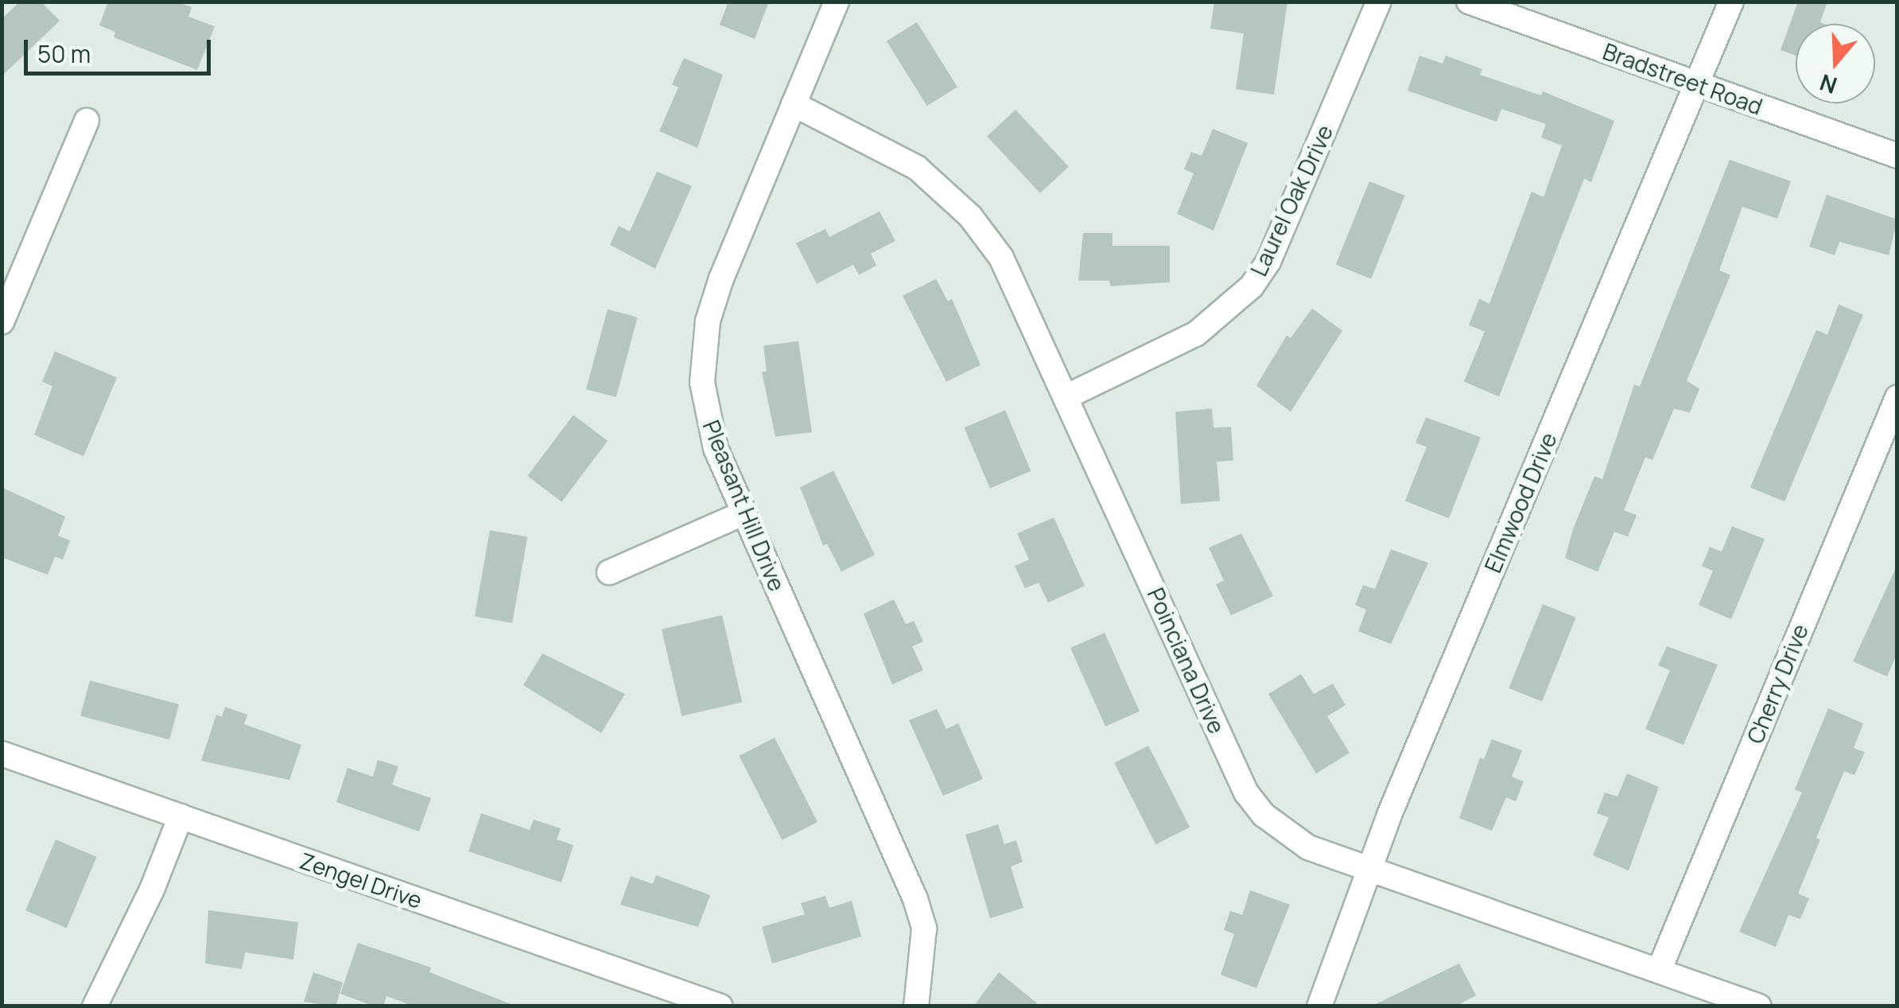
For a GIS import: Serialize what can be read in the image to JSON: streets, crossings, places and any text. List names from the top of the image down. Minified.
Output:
{"streets":{"street":["Bradstreet Road","Laurel Oak Drive","Elmwood Drive","Pleasant Hill Drive","Poinciana Drive","Cherry Drive","Zengel Drive"]},"crossings":[["Bradstreet Road","Elmwood Drive"],["Laurel Oak Drive","Poinciana Drive"],["Elmwood Drive","Poinciana Drive"],["Pleasant Hill Drive","Poinciana Drive"],["Poinciana Drive","Cherry Drive"]],"scale_bar":"50 m","north":"bottom"}
